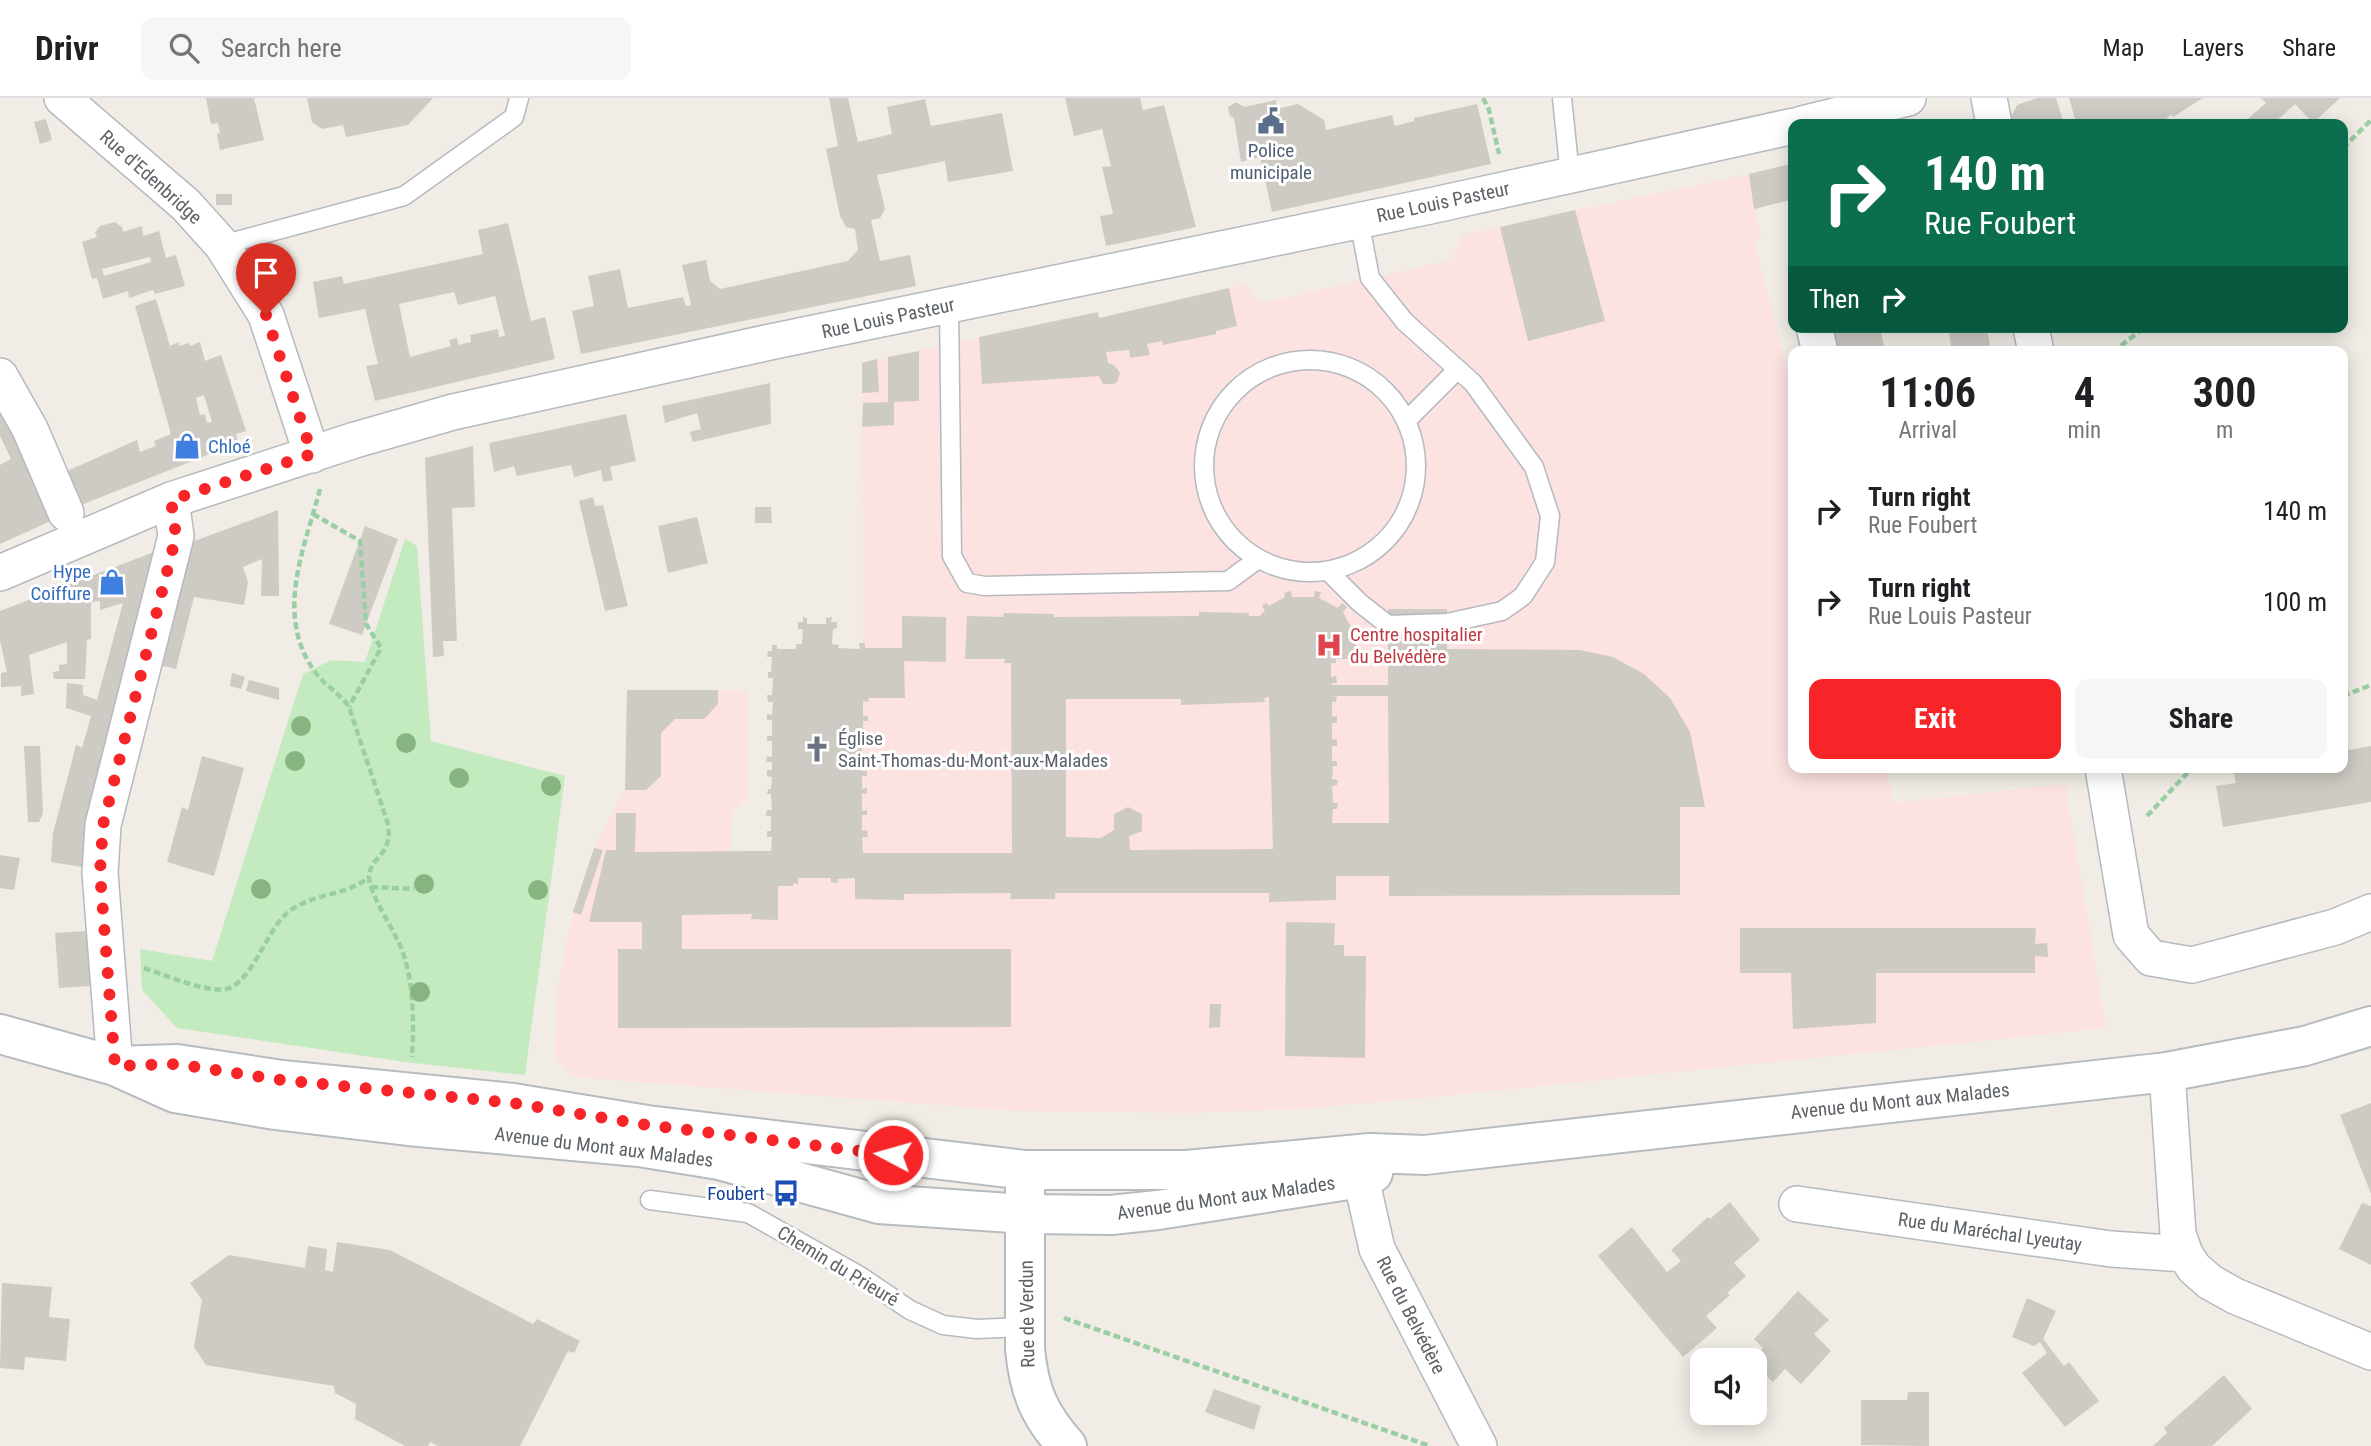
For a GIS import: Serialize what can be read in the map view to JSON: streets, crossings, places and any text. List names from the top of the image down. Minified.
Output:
{"streets":{"street":["Rue d'Edenbridge","Rue Louis Pasteur","Avenue du Mont aux Malades","Rue du Maréchal Lyeutay","Rue de Verdun","Rue du Belvédère"],"lane":["Chemin du Prieuré"]},"crossings":[["Rue d'Edenbridge","Rue Louis Pasteur"],["Avenue du Mont aux Malades","Rue de Verdun"],["Avenue du Mont aux Malades","Rue du Belvédère"],["Chemin du Prieuré","Rue de Verdun"]],"places":{"public building":["Police municipale"],"shop":["Chloé","Hype Coiffure"],"hospital":["Centre hospitalier du Belvédère"],"church":["Église Saint-Thomas-du-Mont-aux-Malades"],"bus stop":["Foubert"]},"page":{"header":"Drivr","search":"Search here","nav":["Map","Layers","Share"],"turn":["140 m","Rue Foubert"],"then":"Then","eta":["11:06","Arrival","4","min","300","m"],"list":[{"name":"Turn right","note":"Rue Foubert","value":"140 m"},{"name":"Turn right","note":"Rue Louis Pasteur","value":"100 m"}],"buttons":["Exit","Share"]}}
